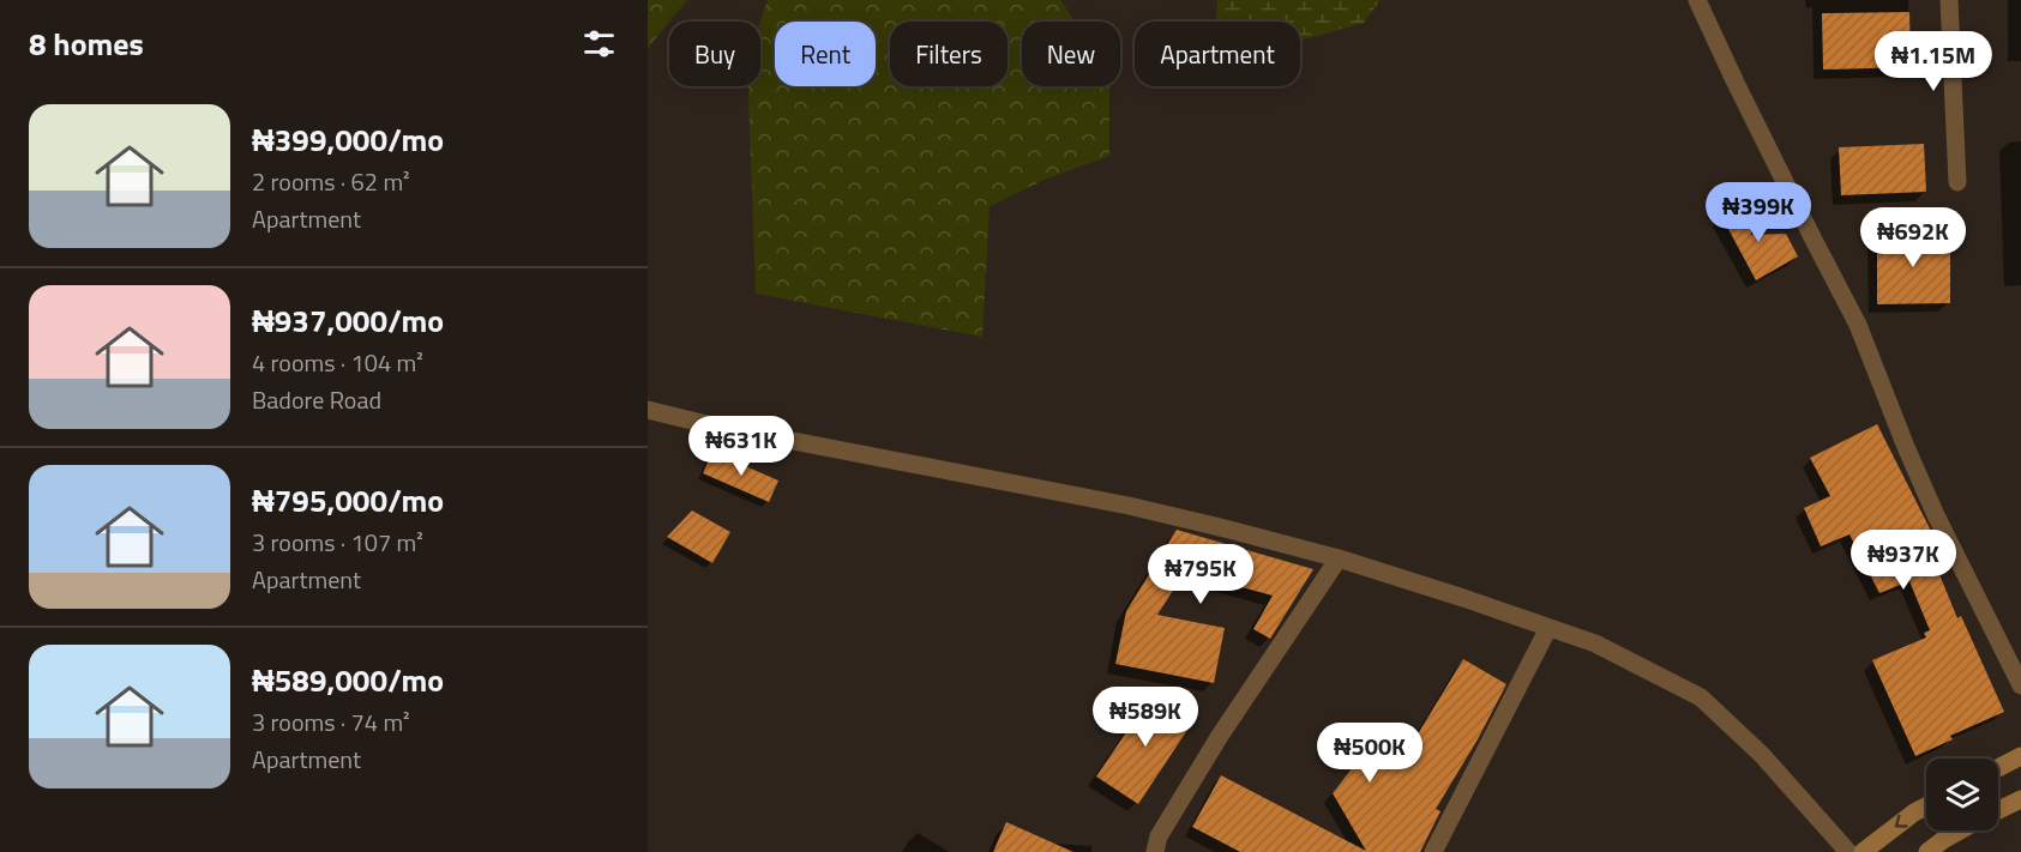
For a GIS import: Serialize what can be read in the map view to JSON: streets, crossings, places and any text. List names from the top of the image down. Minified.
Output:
{"page":{"heading":"8 homes","chip":["Buy","Rent","Filters","New","Apartment"],"price":["₦1.15M","₦399K","₦692K","₦631K","₦937K","₦795K","₦589K","₦500K"],"list":[{"name":"₦399,000/mo","note":"2 rooms · 62 m² · Apartment"},{"name":"₦937,000/mo","note":"4 rooms · 104 m² · Badore Road"},{"name":"₦795,000/mo","note":"3 rooms · 107 m² · Apartment"},{"name":"₦589,000/mo","note":"3 rooms · 74 m² · Apartment"}]}}
